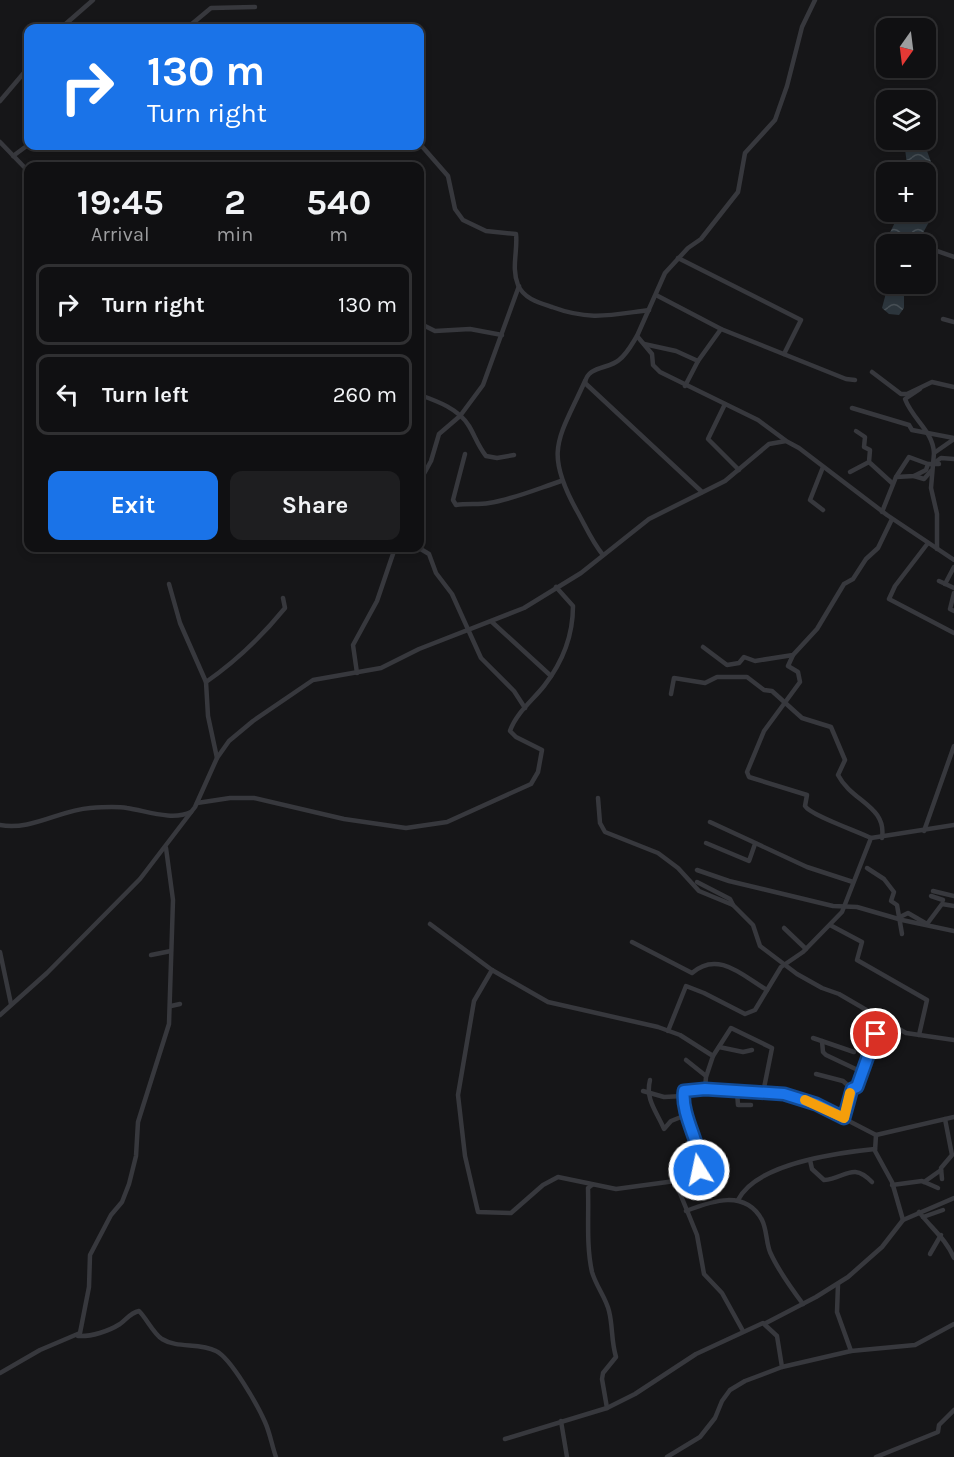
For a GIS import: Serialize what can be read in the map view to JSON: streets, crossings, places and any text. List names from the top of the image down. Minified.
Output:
{"north":"bottom","page":{"map_buttons":["+","−"],"turn":["130 m","Turn right"],"eta":["19:45","Arrival","2","min","540","m"],"list":[{"name":"Turn right","value":"130 m"},{"name":"Turn left","value":"260 m"}],"buttons":["Exit","Share"]}}
